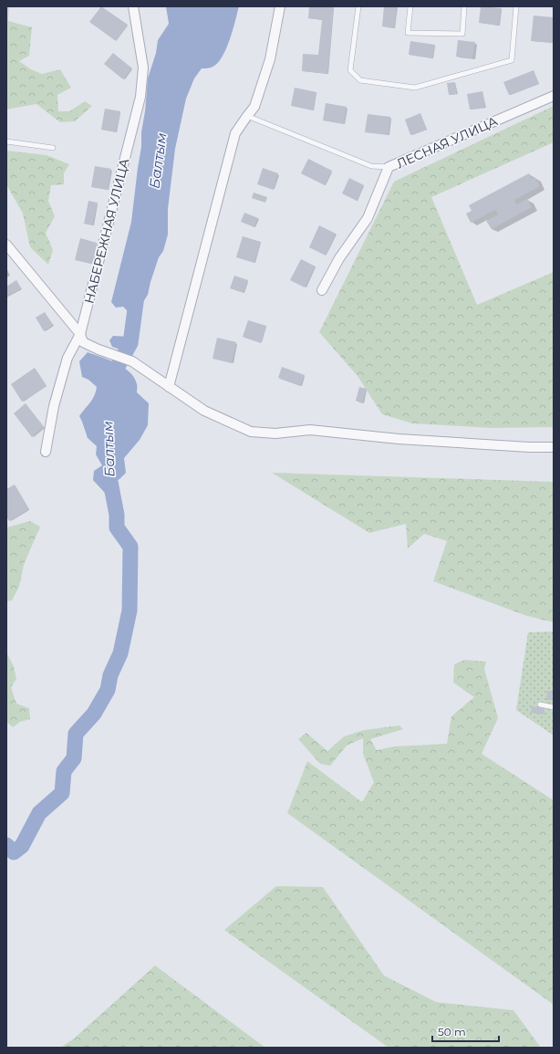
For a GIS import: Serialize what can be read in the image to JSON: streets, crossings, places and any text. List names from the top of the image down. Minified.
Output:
{"streets":{"street":["ЛЕСНАЯ УЛИЦА","НАБЕРЕЖНАЯ УЛИЦА"]},"water":["Балтым"],"scale_bar":"50 m"}
